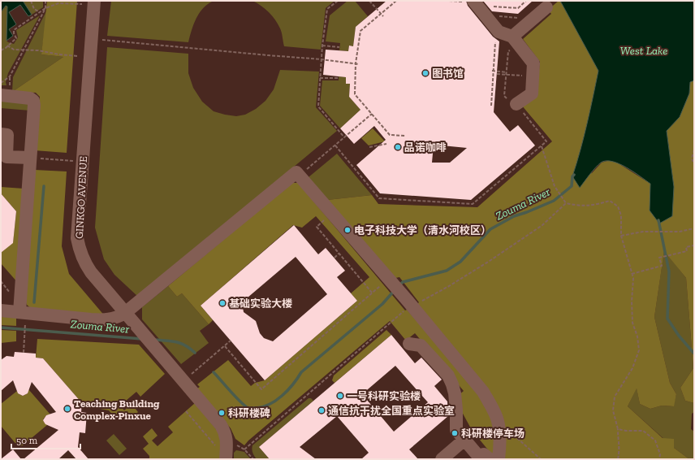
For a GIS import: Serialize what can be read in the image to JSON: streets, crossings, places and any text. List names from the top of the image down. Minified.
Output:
{"streets":{"street":["GINKGO AVENUE"]},"water":["West Lake","Zouma River"],"places":["图书馆","品诺咖啡","电子科技大学（清水河校区）","基础实验大楼","一号科研实验楼","Teaching Building Complex-Pinxue","通信抗干扰全国重点实验室","科研楼碑","科研楼停车场"],"scale_bar":"50 m"}
